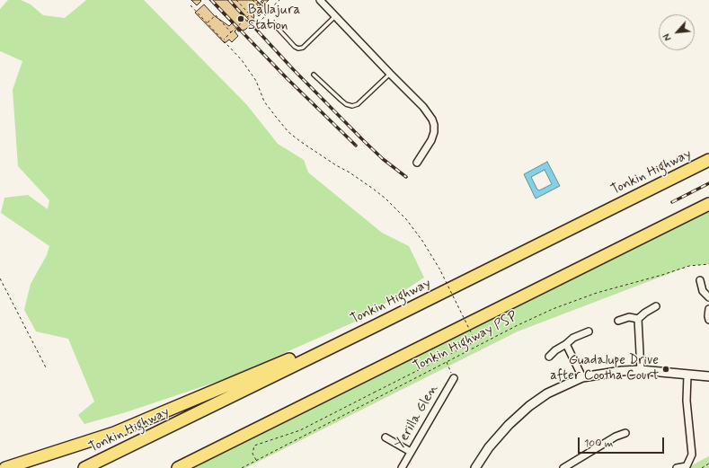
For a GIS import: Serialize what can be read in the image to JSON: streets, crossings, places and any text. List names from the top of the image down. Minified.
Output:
{"streets":{"highway":["Tonkin Highway"],"street":["Yerilla Glen"],"path":["Tonkin Highway PSP"]},"places":["Ballajura Station","Guadalupe Drive after Cootha Court"],"scale_bar":"100 m","north":"bottom left"}
